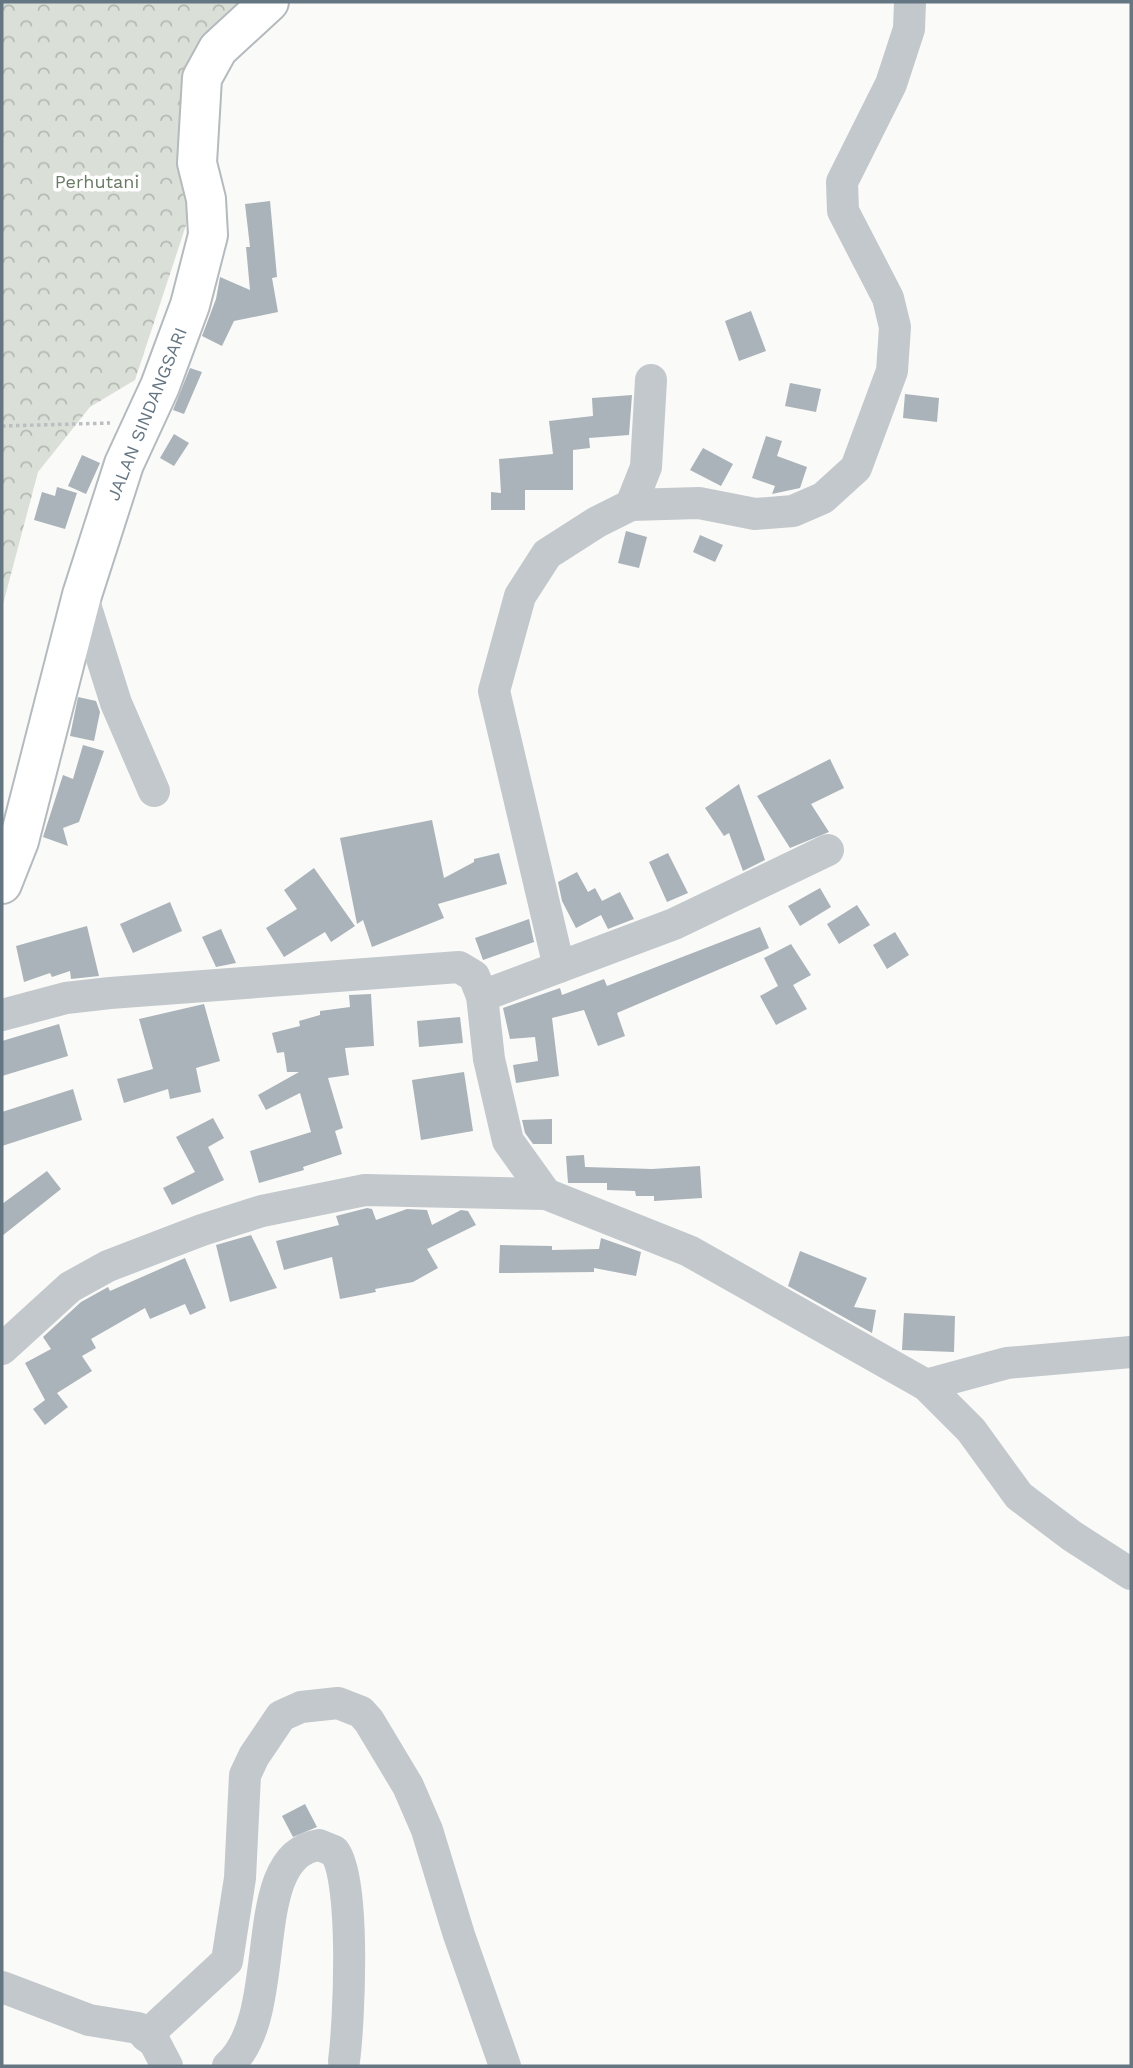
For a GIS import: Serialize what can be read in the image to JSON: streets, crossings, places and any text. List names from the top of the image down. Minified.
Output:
{"streets":{"main road":["JALAN SINDANGSARI"]},"parks":["Perhutani"]}
